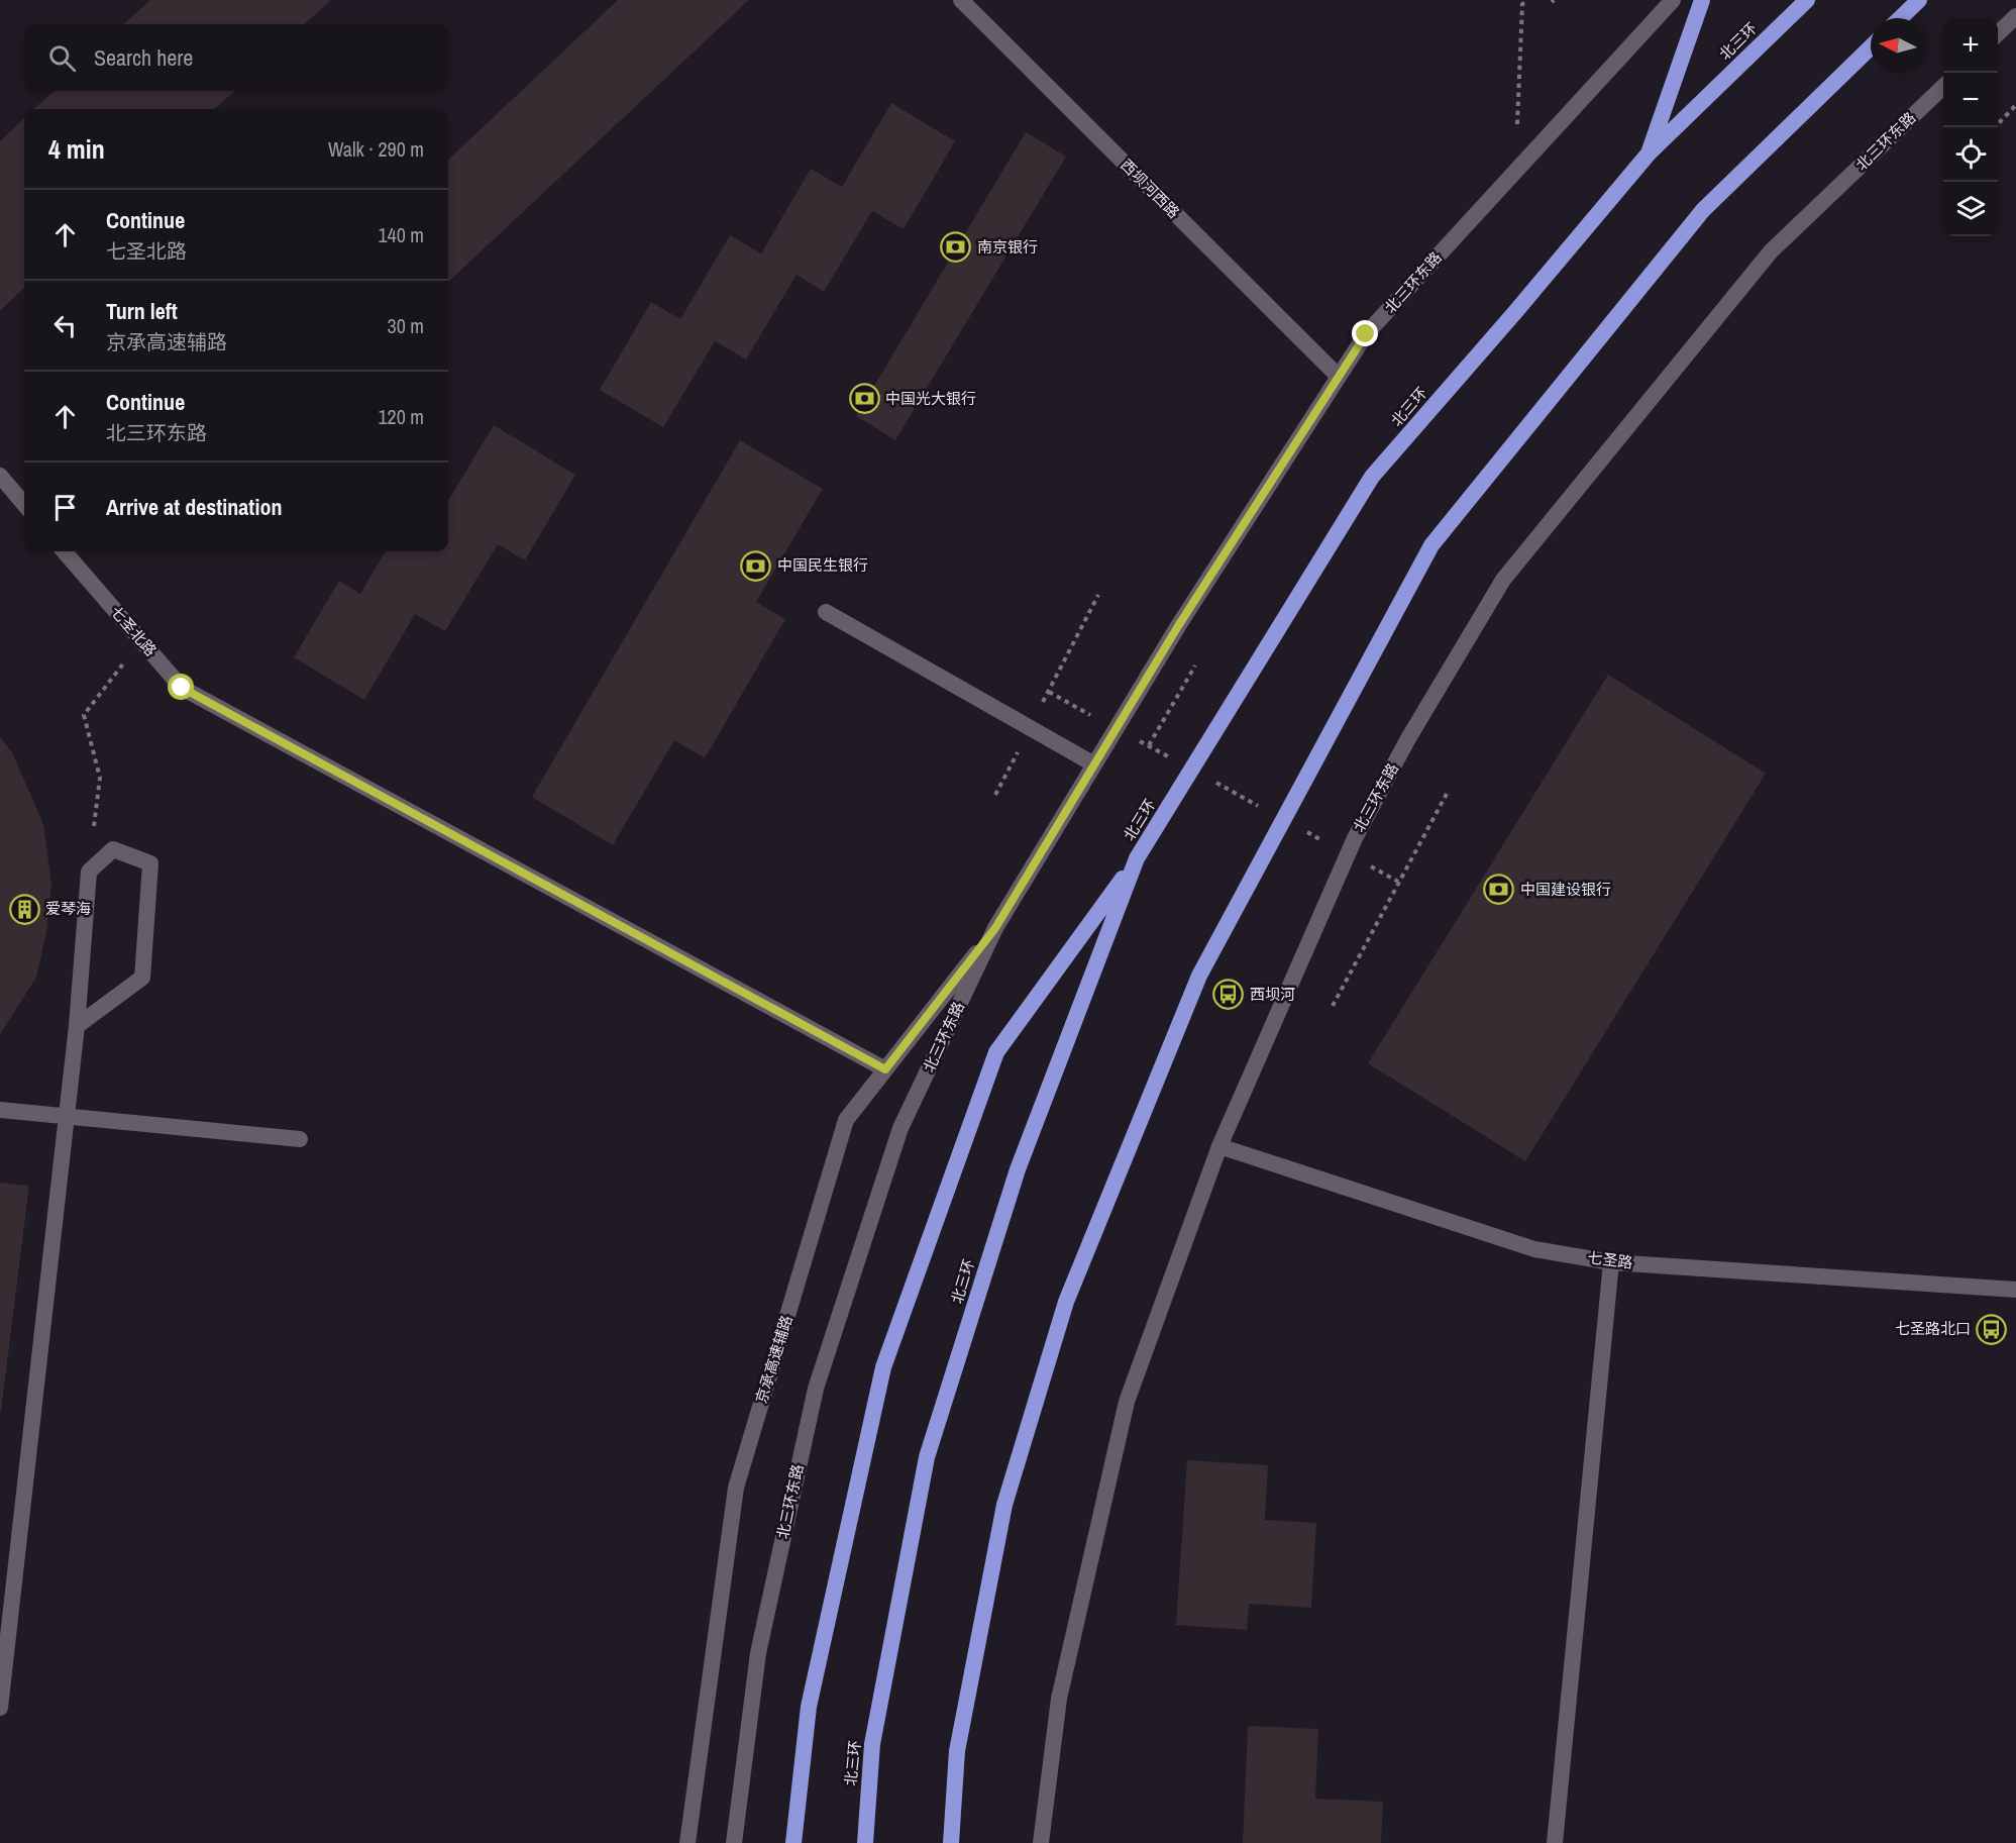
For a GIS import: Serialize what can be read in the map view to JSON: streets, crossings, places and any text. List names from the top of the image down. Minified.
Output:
{"streets":{"highway":["北三环"],"street":["北三环东路","西坝河西路","七圣北路","七圣路","京承高速辅路"]},"crossings":[["北三环东路","西坝河西路"],["北三环东路","七圣路"],["北三环东路","京承高速辅路"],["七圣北路","京承高速辅路"]],"places":{"bank":["南京银行","中国光大银行","中国民生银行","中国建设银行"],"building":["爱琴海"],"bus stop":["西坝河","七圣路北口"]},"north":"left","page":{"map_buttons":["+","−"],"search":"Search here","heading":["4 min","Walk · 290 m"],"list":[["Continue","七圣北路","140 m"],["Turn left","京承高速辅路","30 m"],["Continue","北三环东路","120 m"],"Arrive at destination"]}}
